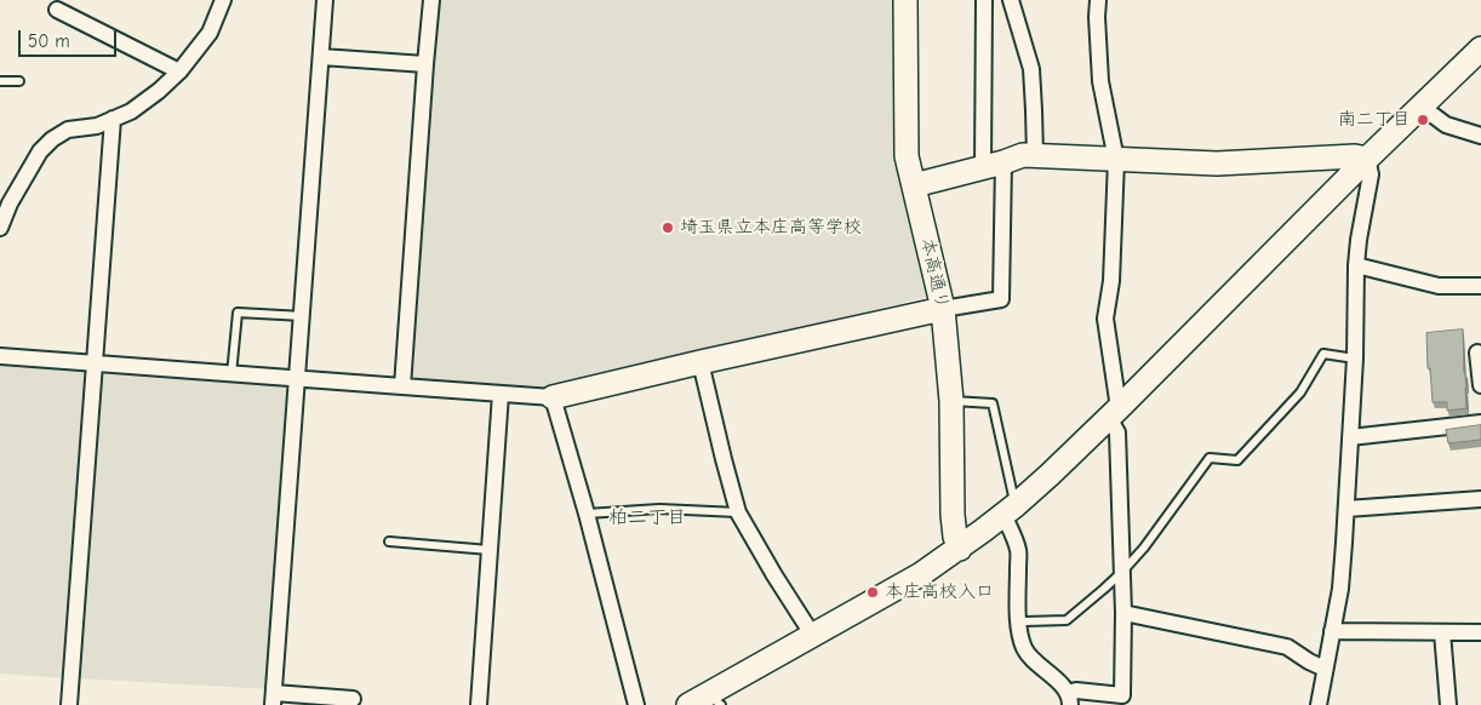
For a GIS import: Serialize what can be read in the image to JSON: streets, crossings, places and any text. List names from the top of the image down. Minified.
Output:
{"streets":{"street":["本高通り"]},"districts":["柏二丁目"],"places":["南二丁目","埼玉県立本庄高等学校","本庄高校入口"],"scale_bar":"50 m"}
